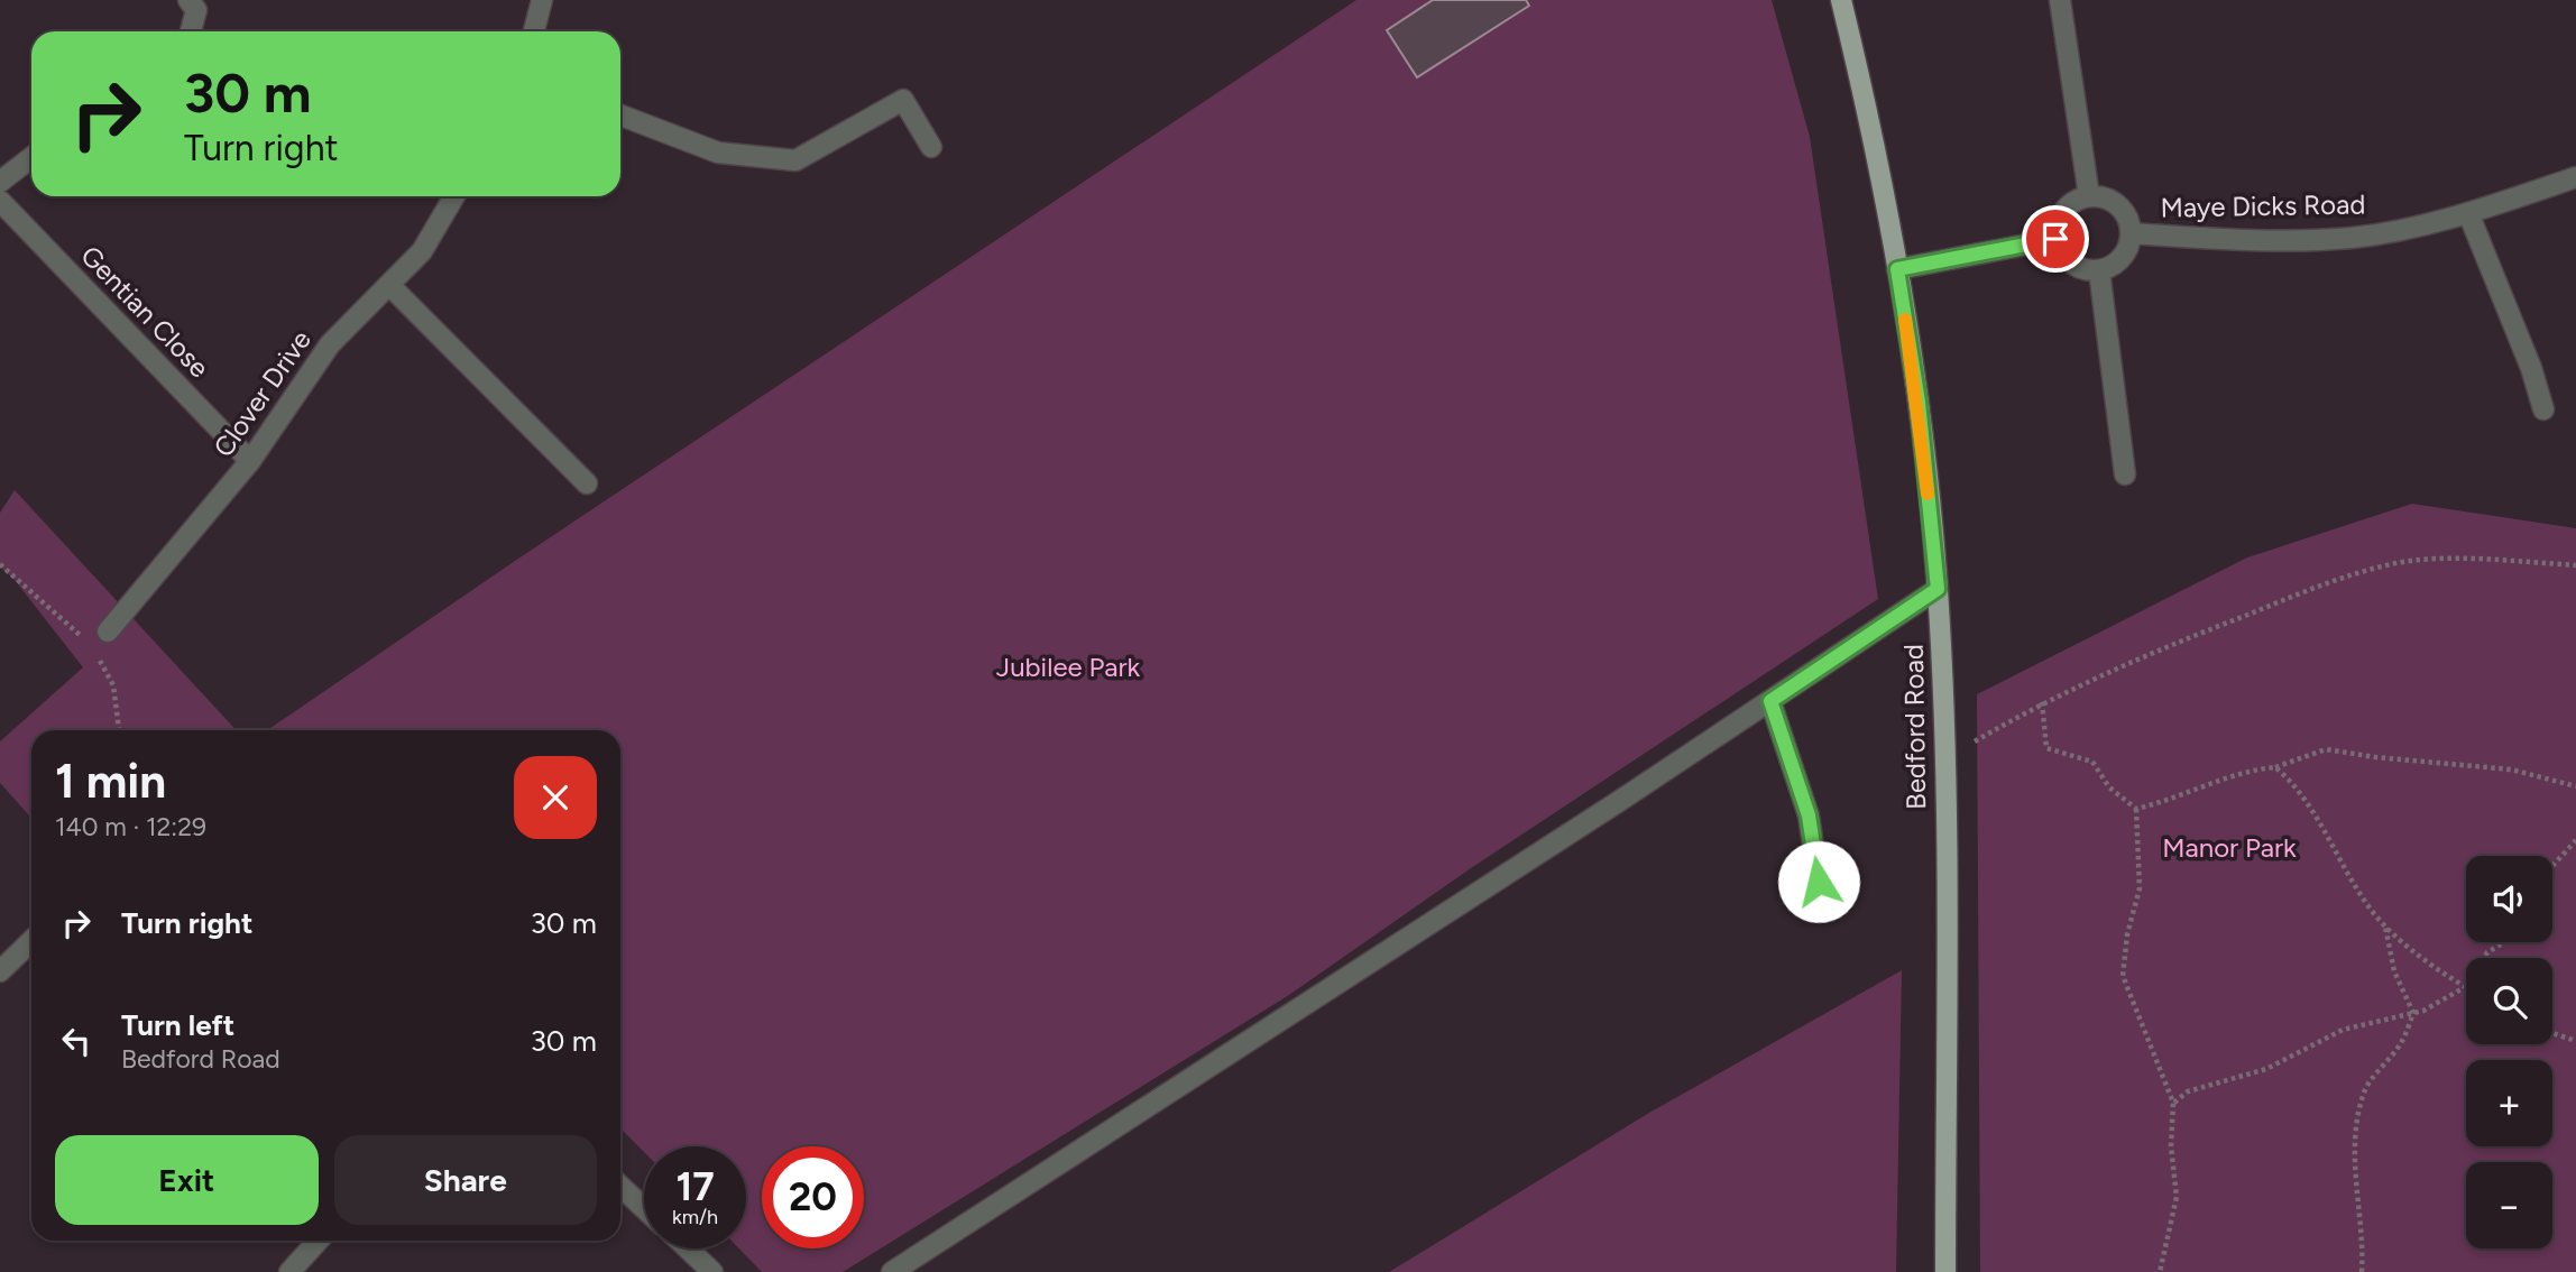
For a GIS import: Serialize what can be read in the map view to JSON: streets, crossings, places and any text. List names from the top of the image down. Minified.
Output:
{"streets":{"main road":["Bedford Road"],"street":["Maye Dicks Road","Gentian Close","Clover Drive"]},"crossings":[["Gentian Close","Clover Drive"]],"parks":["Jubilee Park","Manor Park"],"page":{"turn":["30 m","Turn right"],"heading":["1 min","140 m · 12:29"],"map_buttons":["+","−"],"list":[{"name":"Turn right","value":"30 m"},{"name":"Turn left","note":"Bedford Road","value":"30 m"}],"buttons":["Exit","Share"],"speed":"17 km/h","limit":"20"}}
